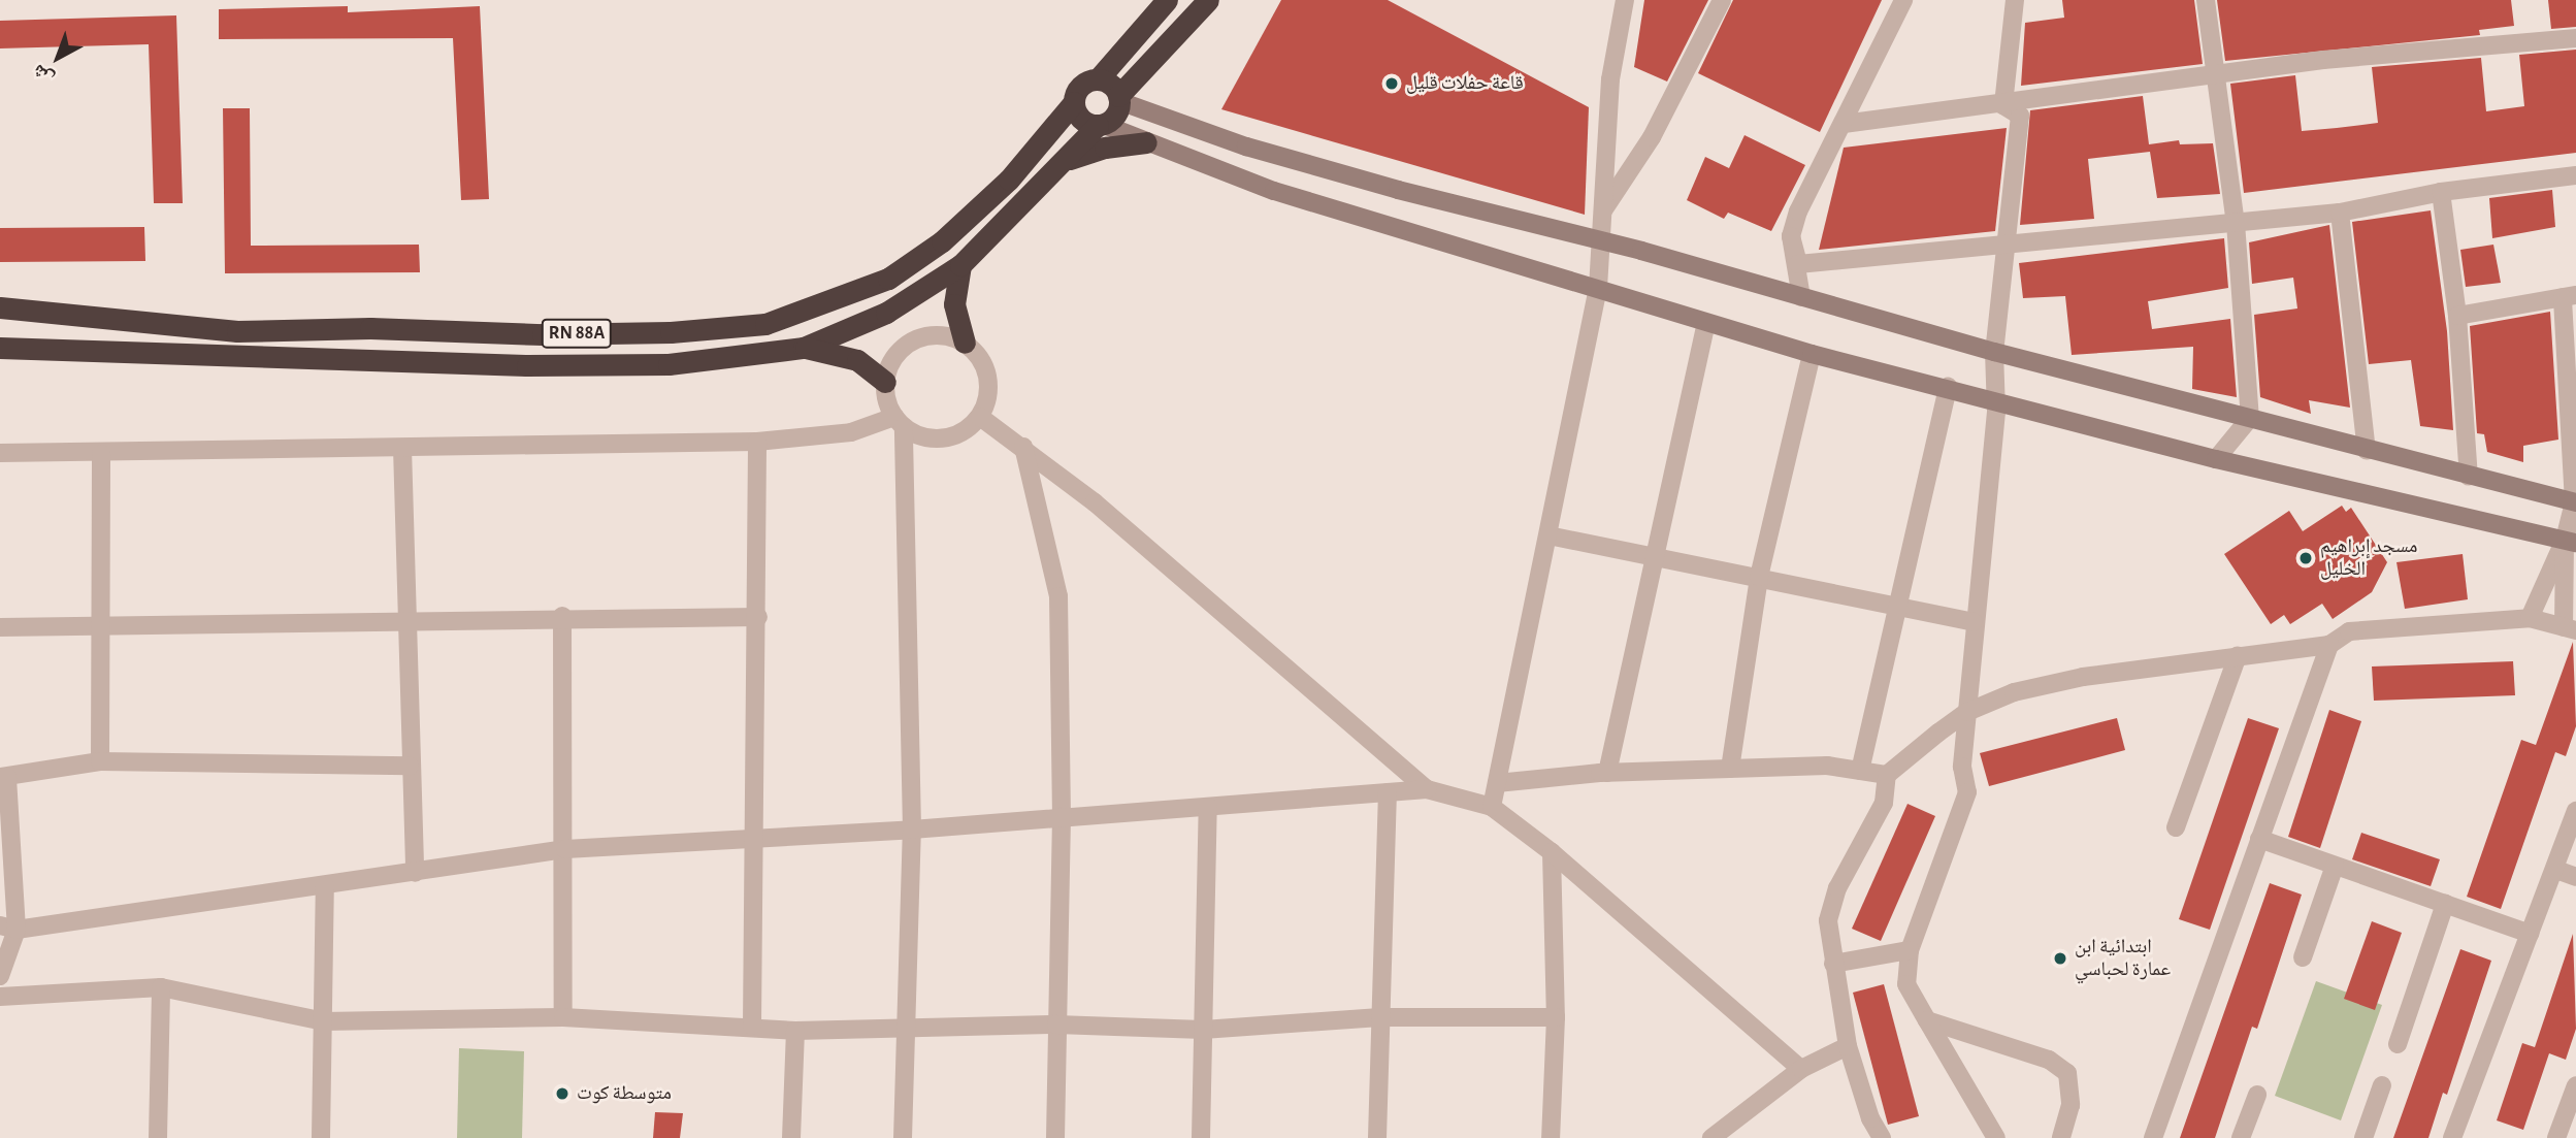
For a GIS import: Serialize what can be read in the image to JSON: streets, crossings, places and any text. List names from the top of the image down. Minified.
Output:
{"streets":{"highway":["RN 88A"]},"places":["قاعة حفلات قليل","مسجد إبراهيم الخليل","ابتدائية ابن عمارة لحباسي","متوسطة كوت"],"north":"bottom left"}
